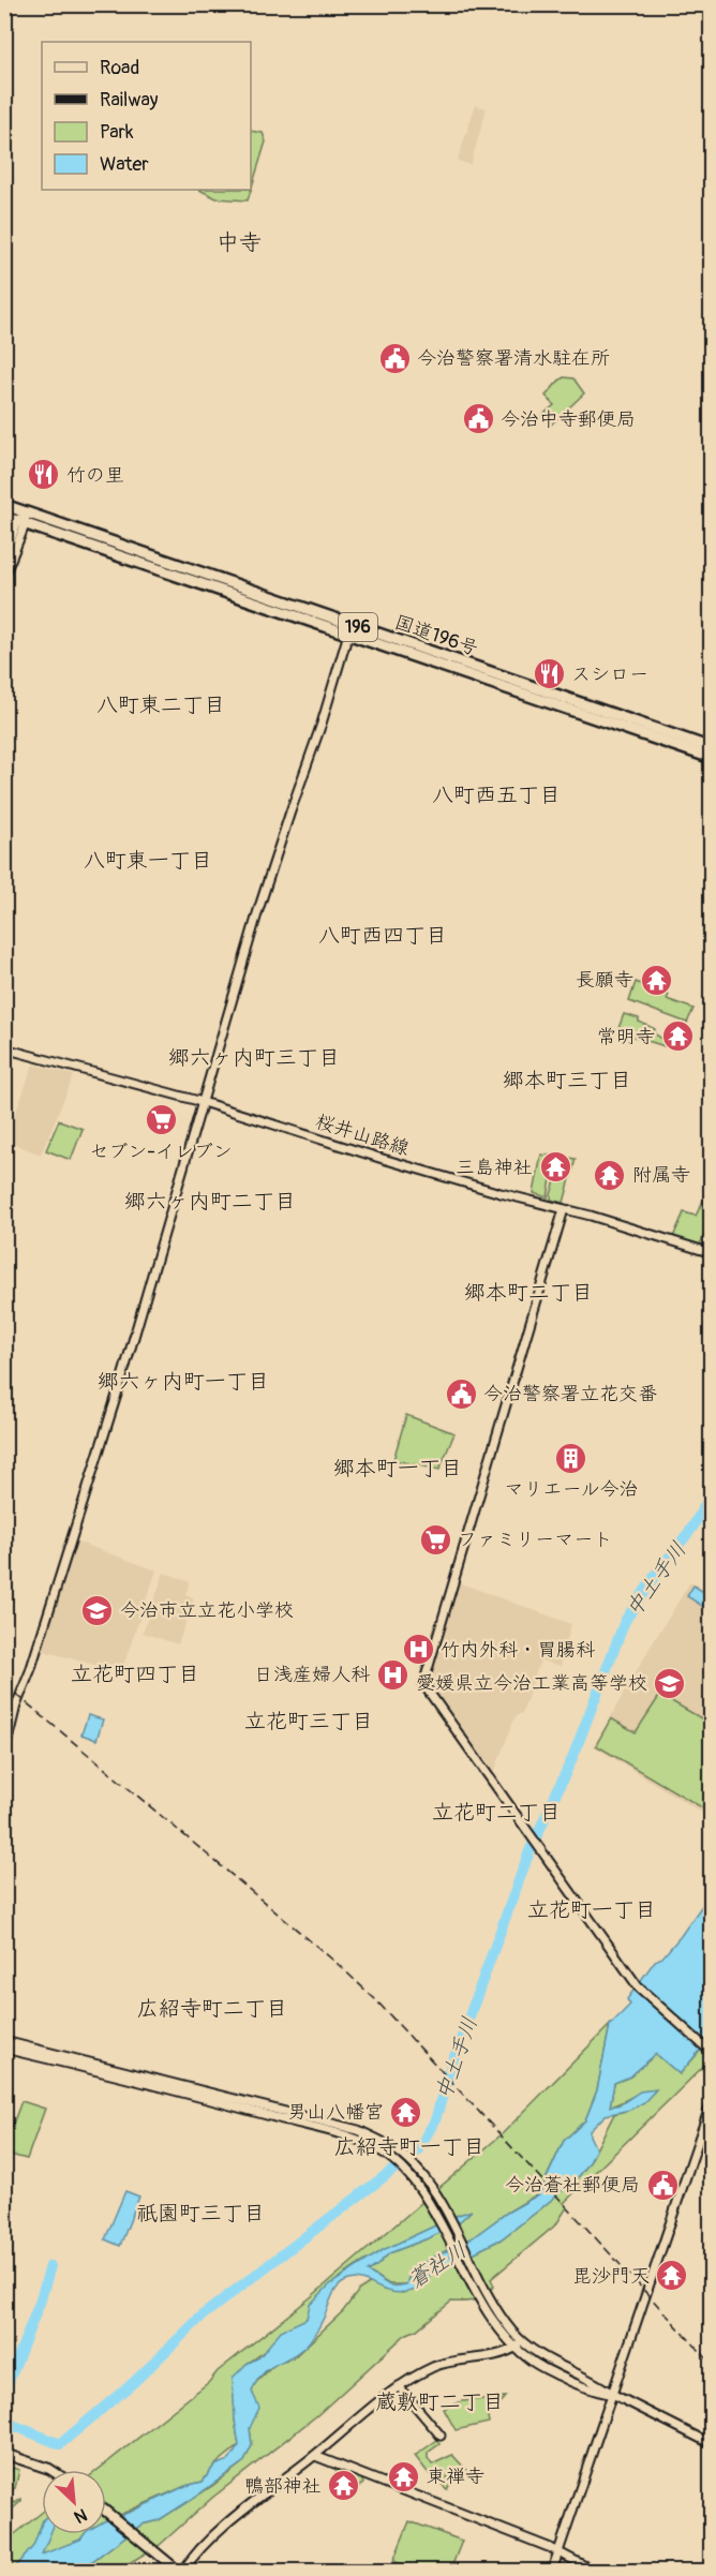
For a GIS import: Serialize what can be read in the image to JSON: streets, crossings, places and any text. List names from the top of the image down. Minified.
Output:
{"streets":{"highway":["196","国道196号"],"street":["桜井山路線"]},"districts":["中寺","八町東二丁目","八町西五丁目","八町東一丁目","八町西四丁目","郷六ヶ内町三丁目","郷本町三丁目","郷六ヶ内町二丁目","郷本町二丁目","郷六ヶ内町一丁目","郷本町一丁目","立花町四丁目","立花町三丁目","立花町二丁目","立花町一丁目","広紹寺町二丁目","広紹寺町一丁目","祇園町三丁目","蔵敷町二丁目"],"water":["中土手川","蒼社川"],"places":{"public building":["今治警察署清水駐在所","今治中寺郵便局","今治警察署立花交番","今治蒼社郵便局"],"restaurant":["竹の里","スシロー"],"temple":["長願寺","常明寺","三島神社","附属寺","男山八幡宮","毘沙門天","東禅寺","鴨部神社"],"supermarket":["セブン-イレブン","ファミリーマート"],"building":["マリエール今治"],"school or university":["今治市立立花小学校","愛媛県立今治工業高等学校"],"hospital":["竹内外科・胃腸科","日浅産婦人科"]},"legend":["Road","Railway","Park","Water"],"north":"bottom right"}
